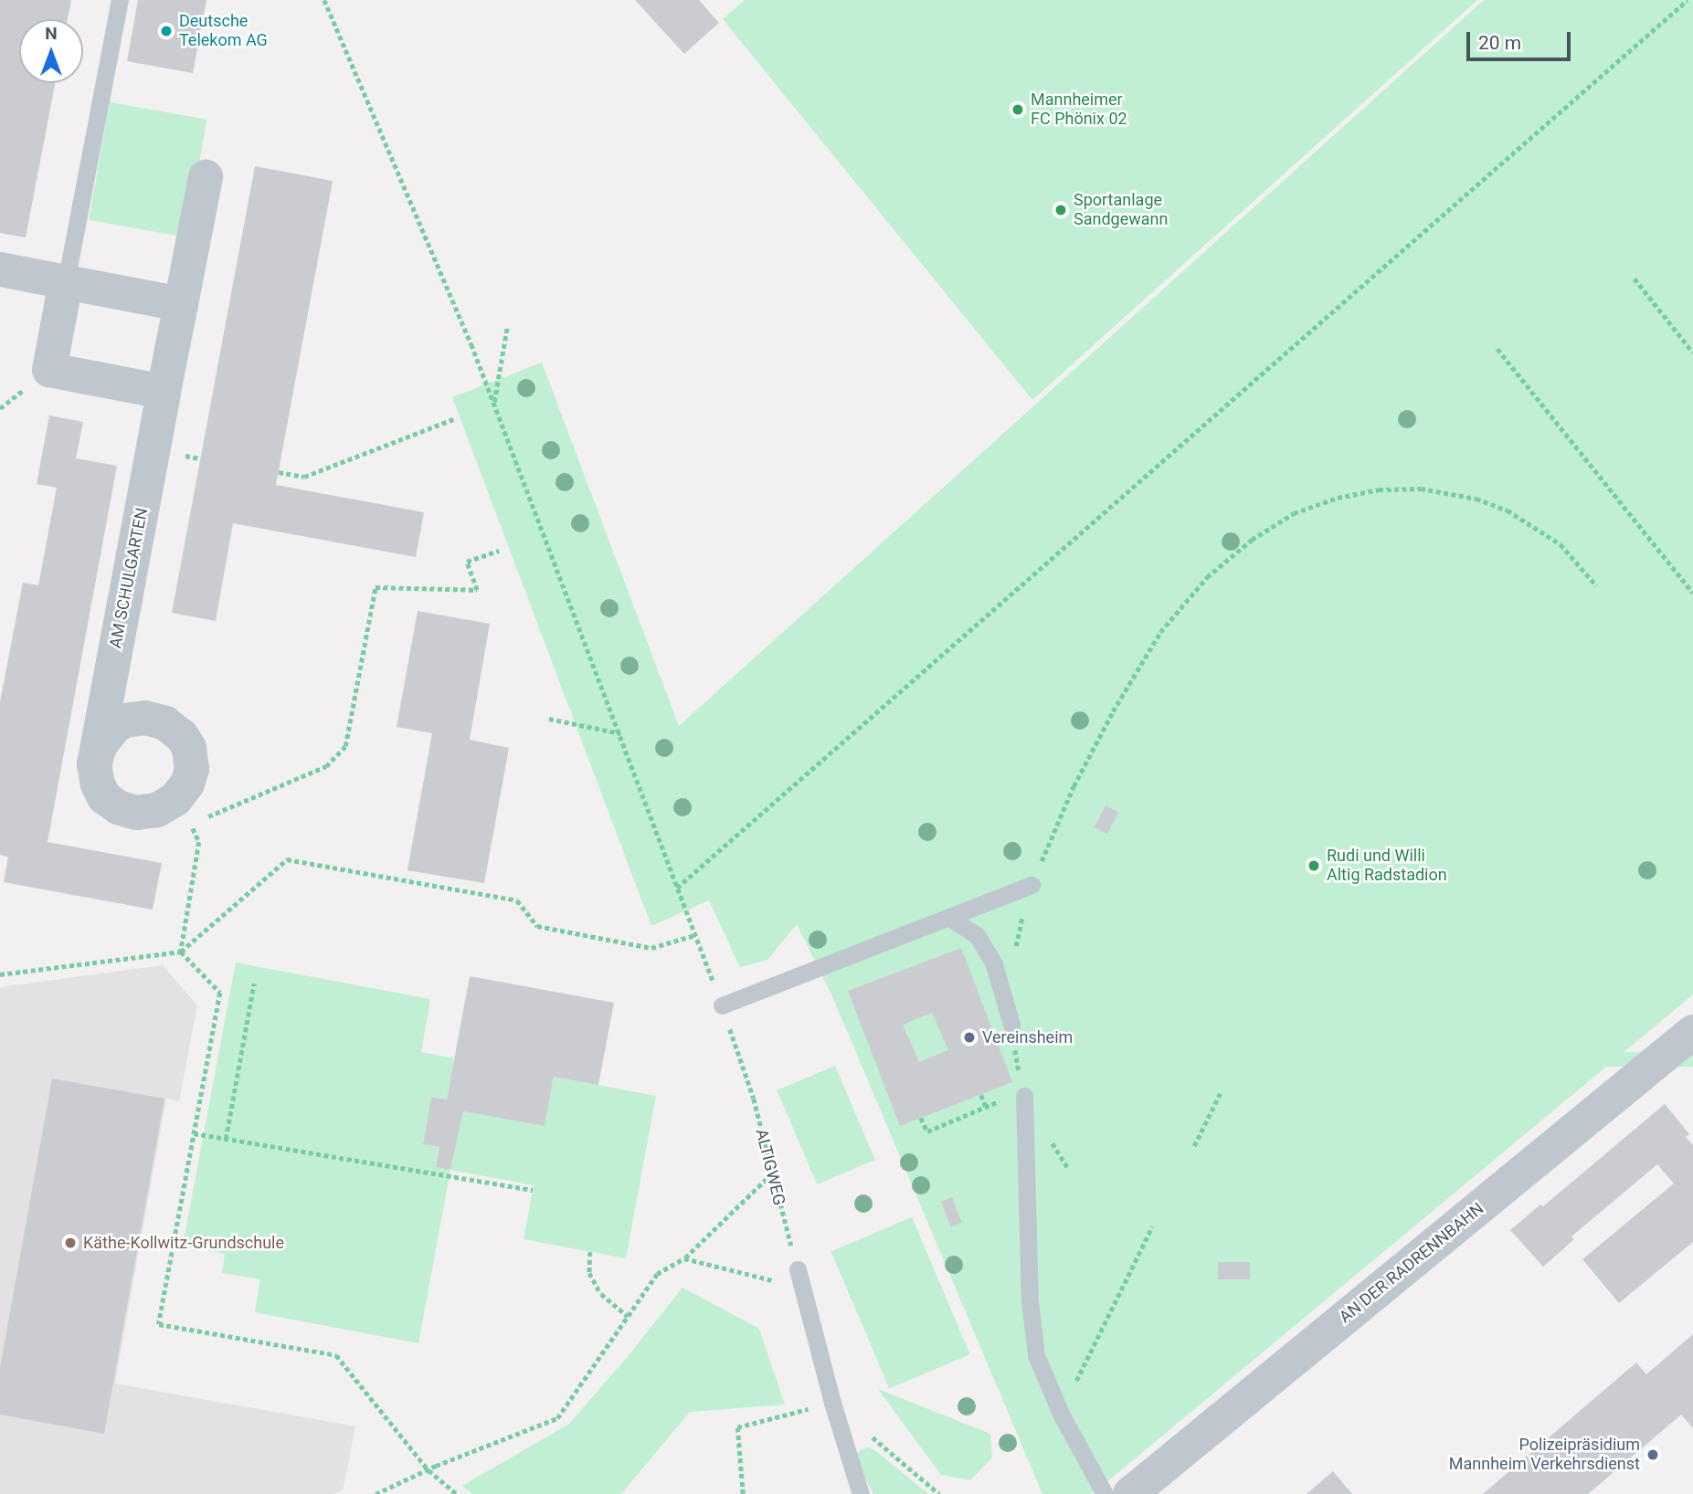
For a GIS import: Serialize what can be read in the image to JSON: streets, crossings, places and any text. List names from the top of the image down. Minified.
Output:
{"streets":{"street":["AM SCHULGARTEN","AN DER RADRENNBAHN"],"path":["ALTIGWEG"]},"places":["Deutsche Telekom AG","Mannheimer FC Phönix 02","Sportanlage Sandgewann","Rudi und Willi Altig Radstadion","Vereinsheim","Käthe-Kollwitz-Grundschule","Polizeipräsidium Mannheim Verkehrsdienst"],"scale_bar":"20 m","north":"top"}
